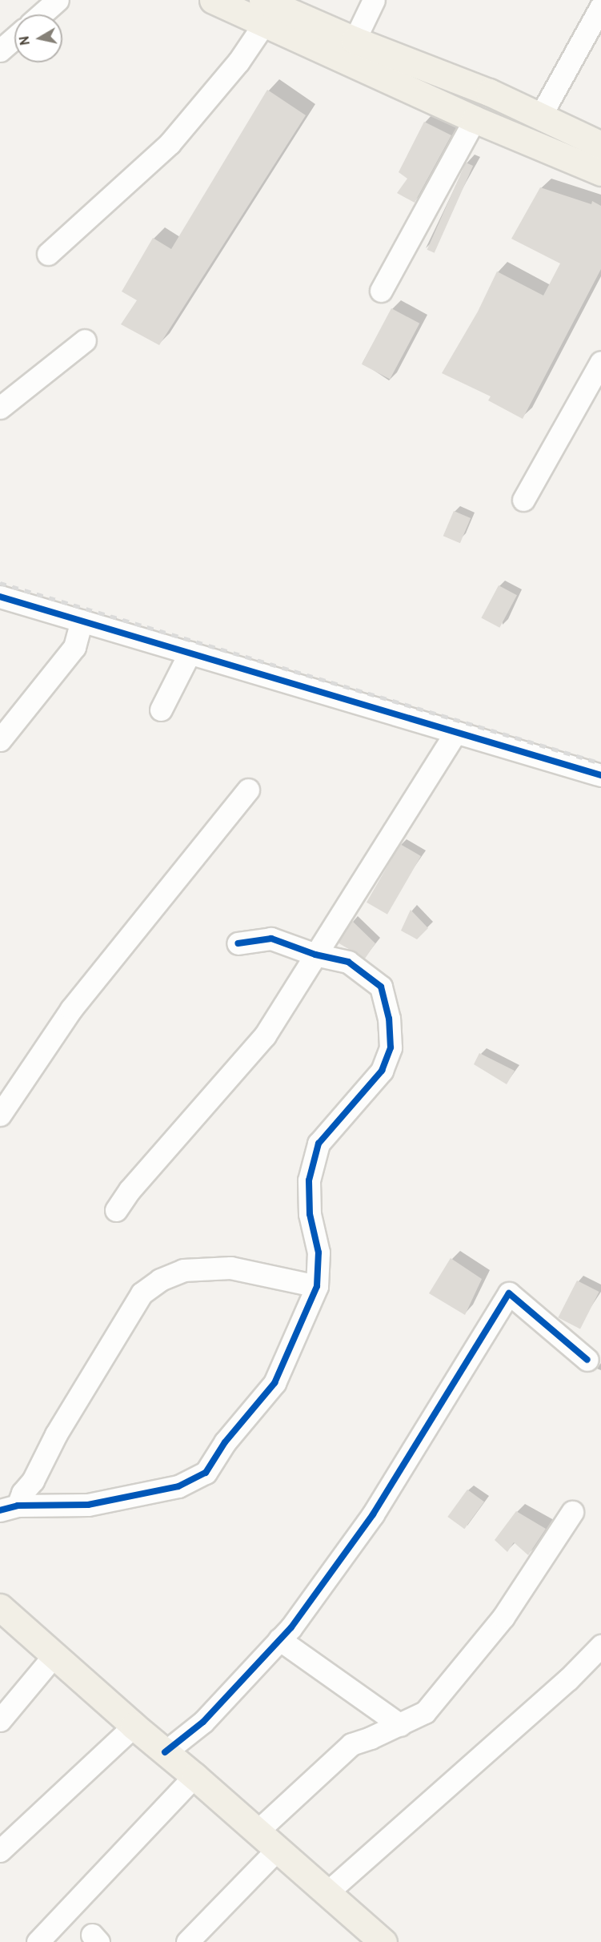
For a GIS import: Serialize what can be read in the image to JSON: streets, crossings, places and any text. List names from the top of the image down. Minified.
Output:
{"north":"left"}
